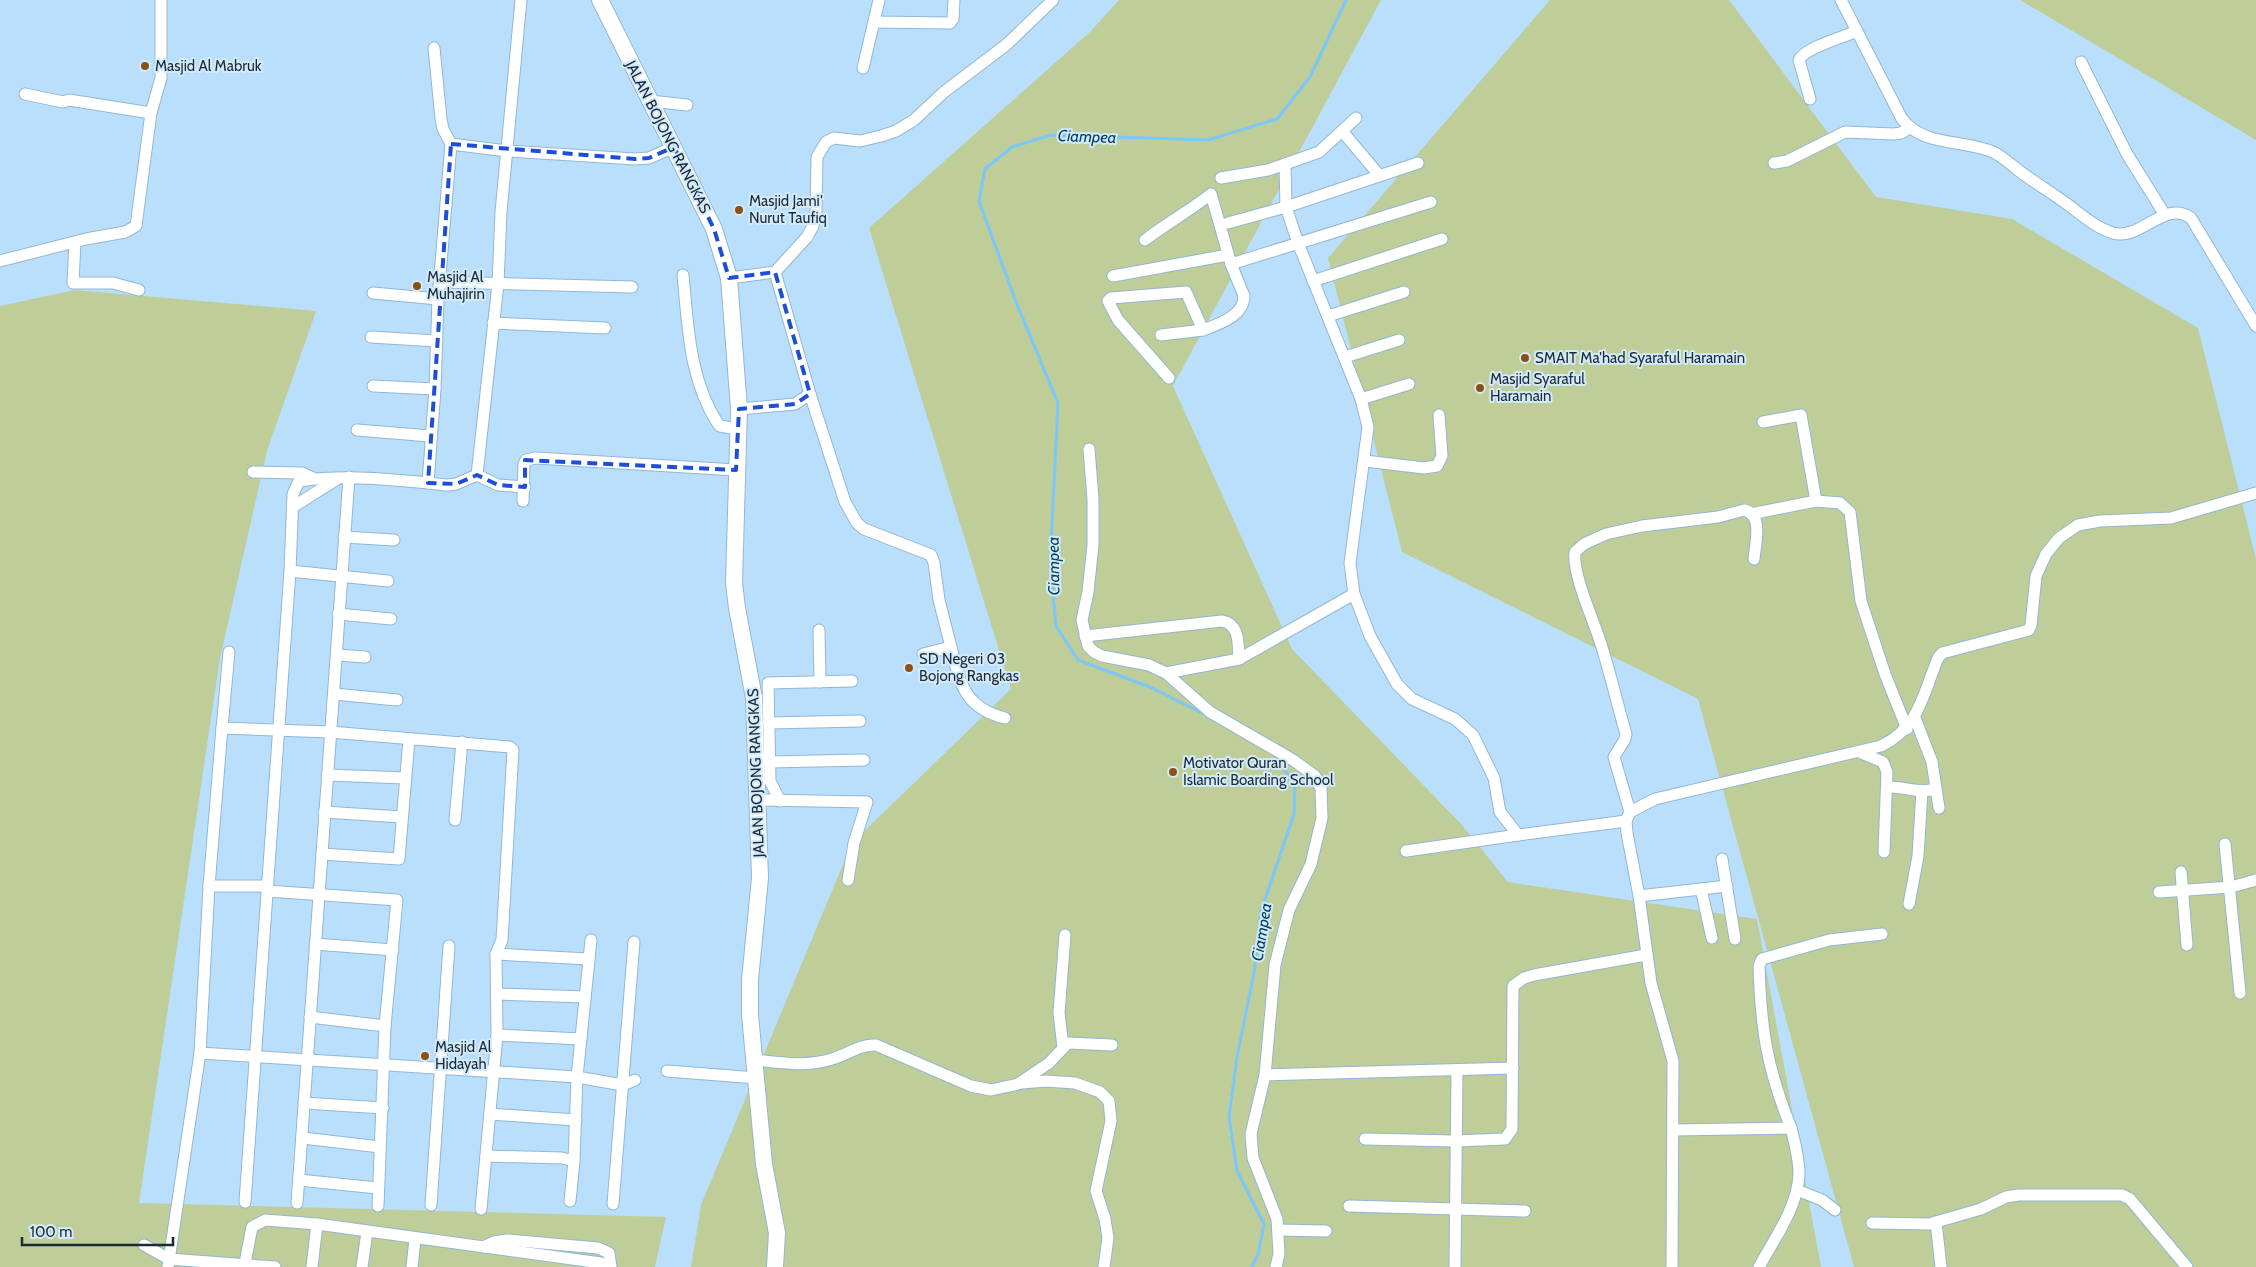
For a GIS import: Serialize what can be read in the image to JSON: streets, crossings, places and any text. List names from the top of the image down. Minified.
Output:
{"streets":{"main road":["JALAN BOJONG RANGKAS"]},"water":["Ciampea"],"places":["Masjid Al Mabruk","Masjid Jami' Nurut Taufiq","Masjid Al Muhajirin","SMAIT Ma'had Syaraful Haramain","Masjid Syaraful Haramain","SD Negeri 03 Bojong Rangkas","Motivator Quran Islamic Boarding School","Masjid Al Hidayah"],"scale_bar":"100 m"}
